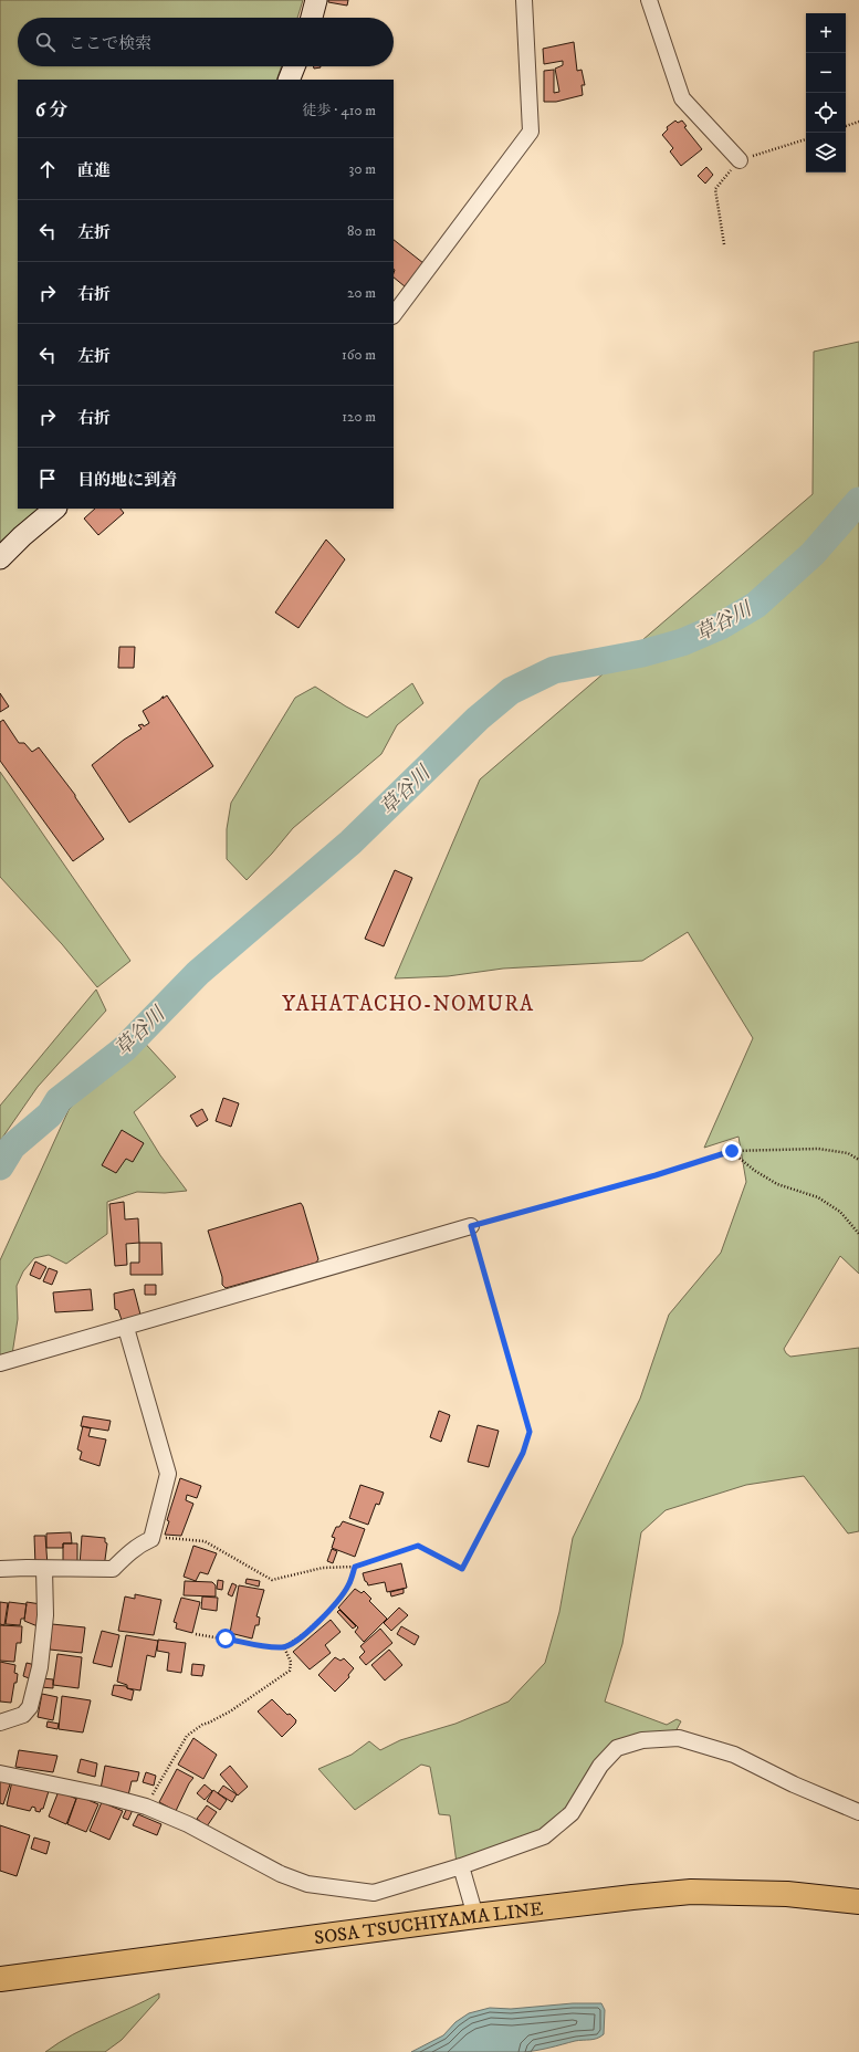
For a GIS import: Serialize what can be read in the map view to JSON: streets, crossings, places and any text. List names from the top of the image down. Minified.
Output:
{"streets":{"main road":["SOSA TSUCHIYAMA LINE"]},"districts":["YAHATACHO-NOMURA"],"water":["草谷川"],"page":{"map_buttons":["+","−"],"search":"ここで検索","heading":["6 分","徒歩 · 410 m"],"list":[["直進","30 m"],["左折","80 m"],["右折","20 m"],["左折","160 m"],["右折","120 m"],"目的地に到着"]}}
